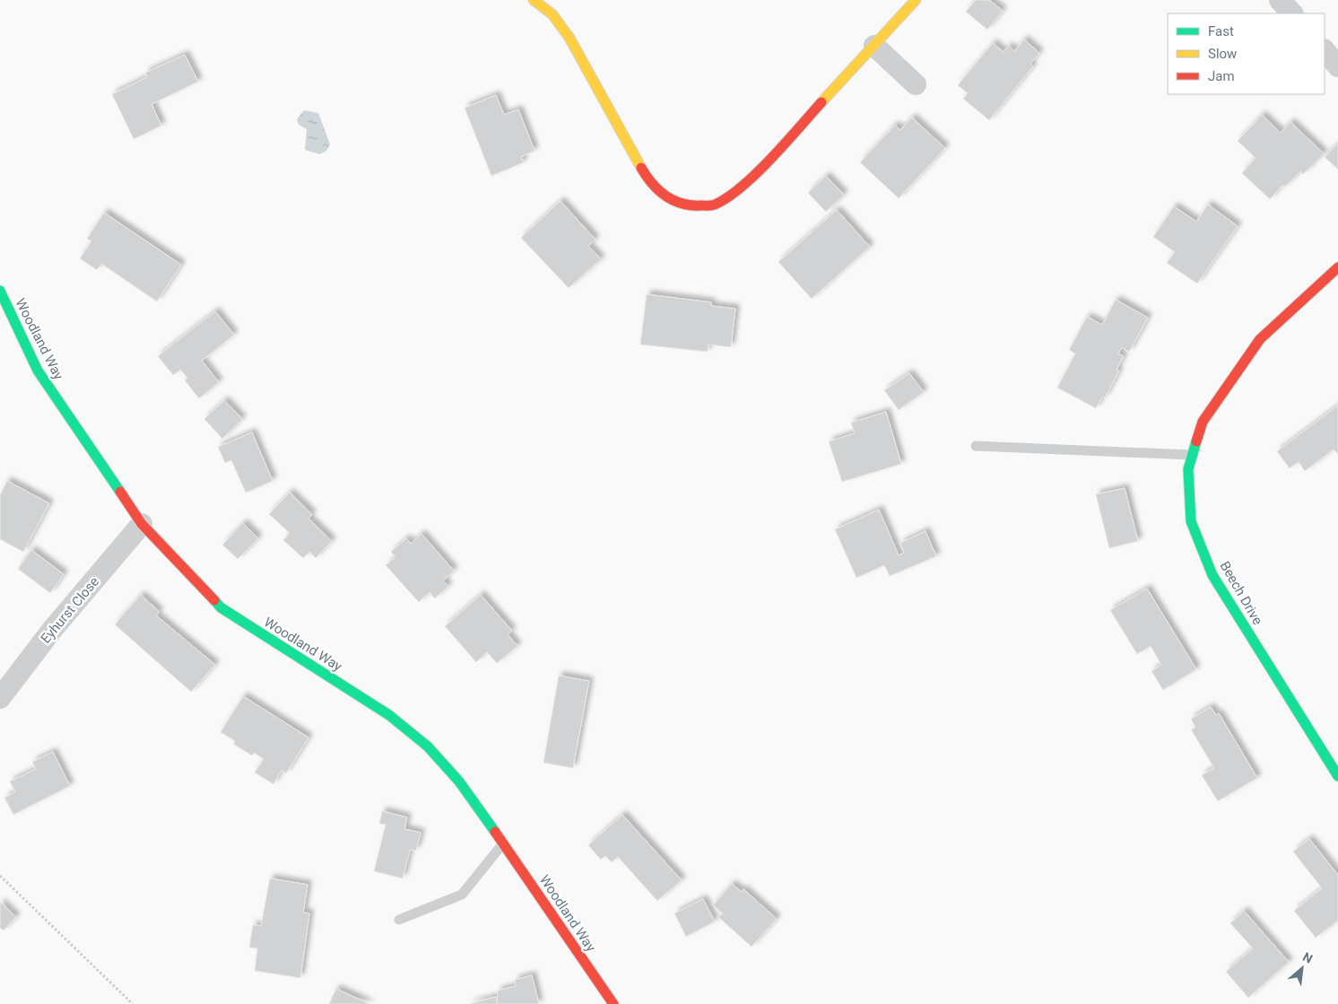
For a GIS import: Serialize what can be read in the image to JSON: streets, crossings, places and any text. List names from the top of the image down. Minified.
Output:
{"streets":{"street":["Woodland Way","Beech Drive","Eyhurst Close"]},"crossings":[["Woodland Way","Eyhurst Close"]],"legend":["Fast","Slow","Jam"],"north":"top right"}
